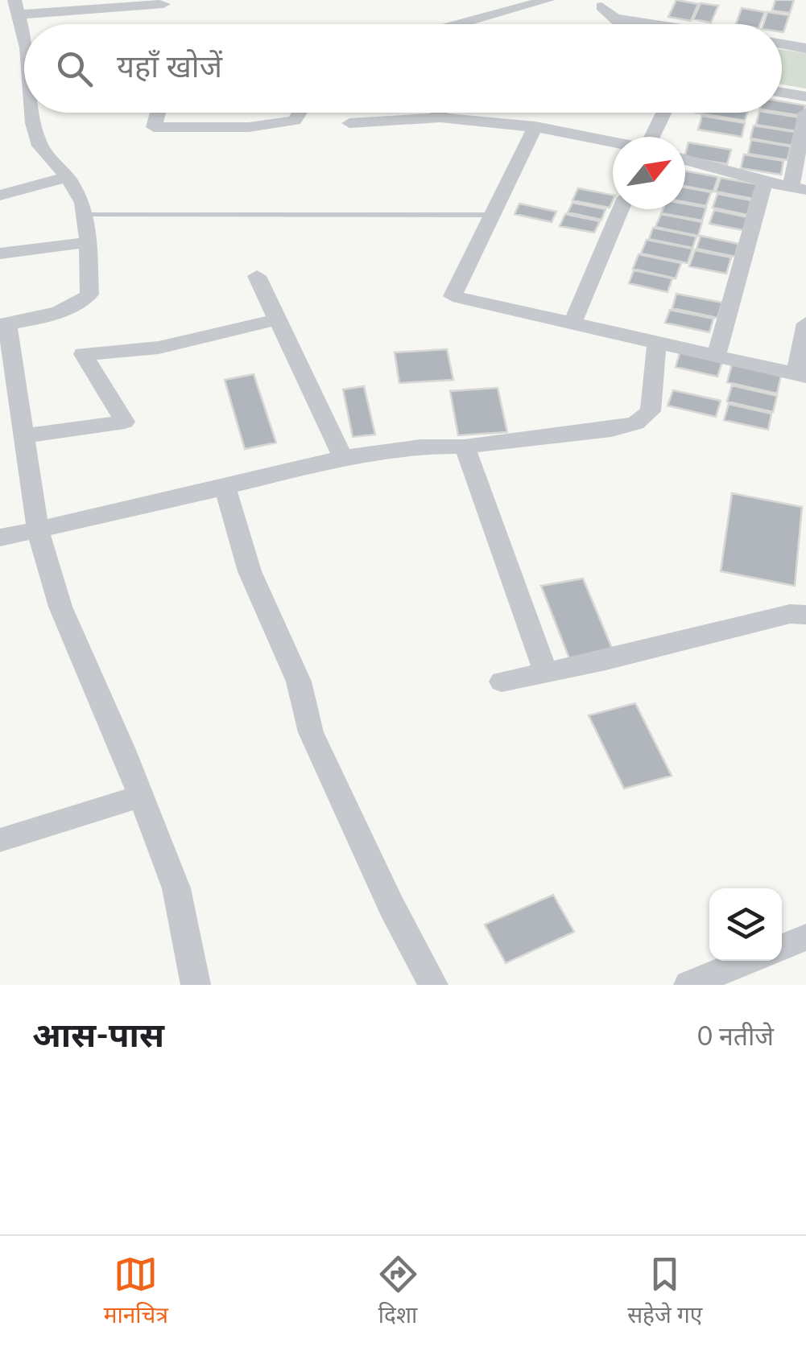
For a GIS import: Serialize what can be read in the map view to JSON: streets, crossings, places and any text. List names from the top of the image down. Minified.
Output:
{"north":"top right","page":{"search":"यहाँ खोजें","heading":["आस-पास","0 नतीजे"],"nav":["मानचित्र","दिशा","सहेजे गए"]}}
